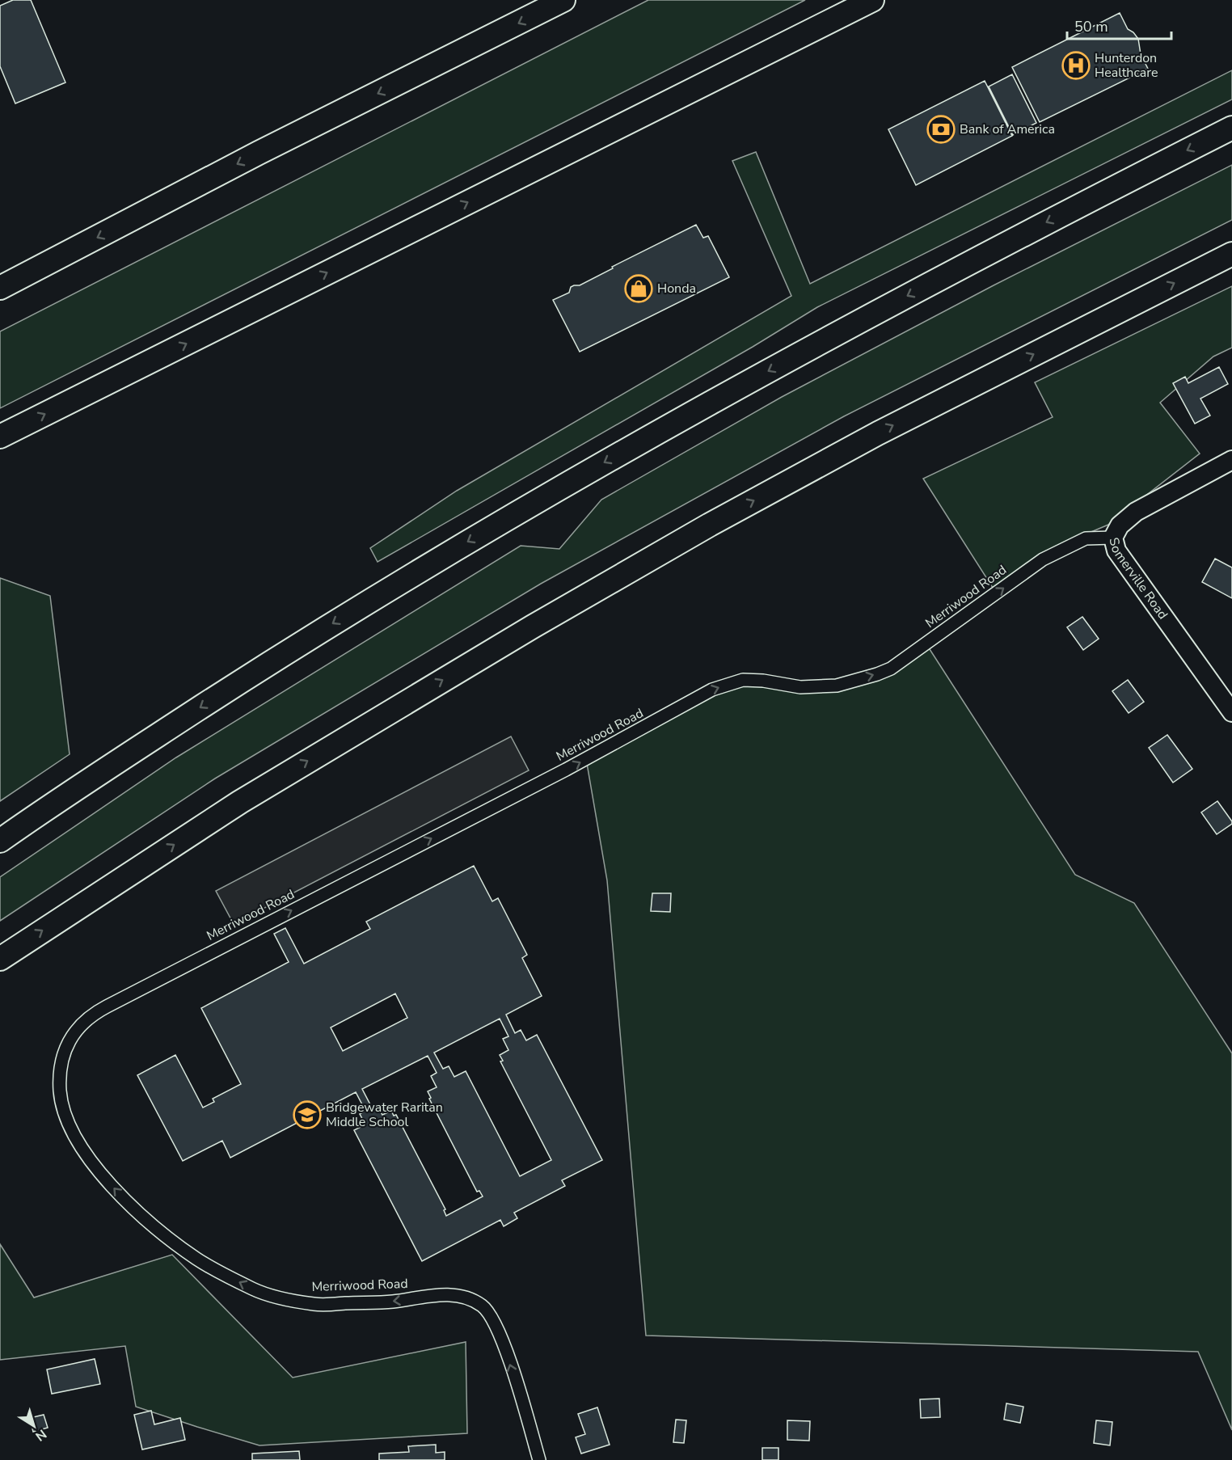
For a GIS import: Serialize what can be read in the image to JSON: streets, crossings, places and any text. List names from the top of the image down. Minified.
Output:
{"streets":{"street":["Somerville Road","Merriwood Road"]},"crossings":[["Somerville Road","Merriwood Road"]],"places":{"hospital":["Hunterdon Healthcare"],"bank":["Bank of America"],"shop":["Honda"],"school or university":["Bridgewater Raritan Middle School"]},"scale_bar":"50 m","north":"bottom right"}
